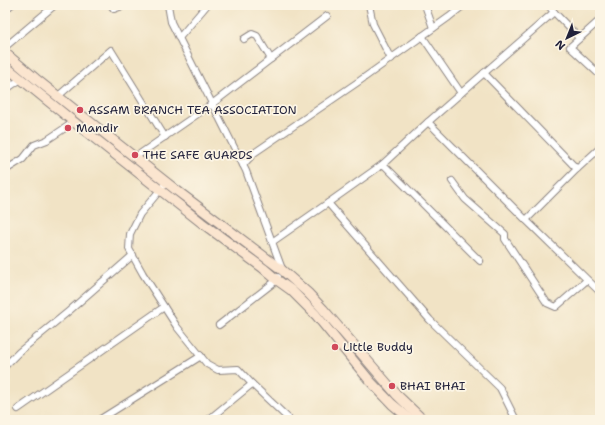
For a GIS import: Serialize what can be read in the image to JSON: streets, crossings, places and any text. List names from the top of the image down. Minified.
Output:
{"places":["ASSAM BRANCH TEA ASSOCIATION","Mandir","THE SAFE GUARDS","Little Buddy","BHAI BHAI"],"north":"bottom left"}
